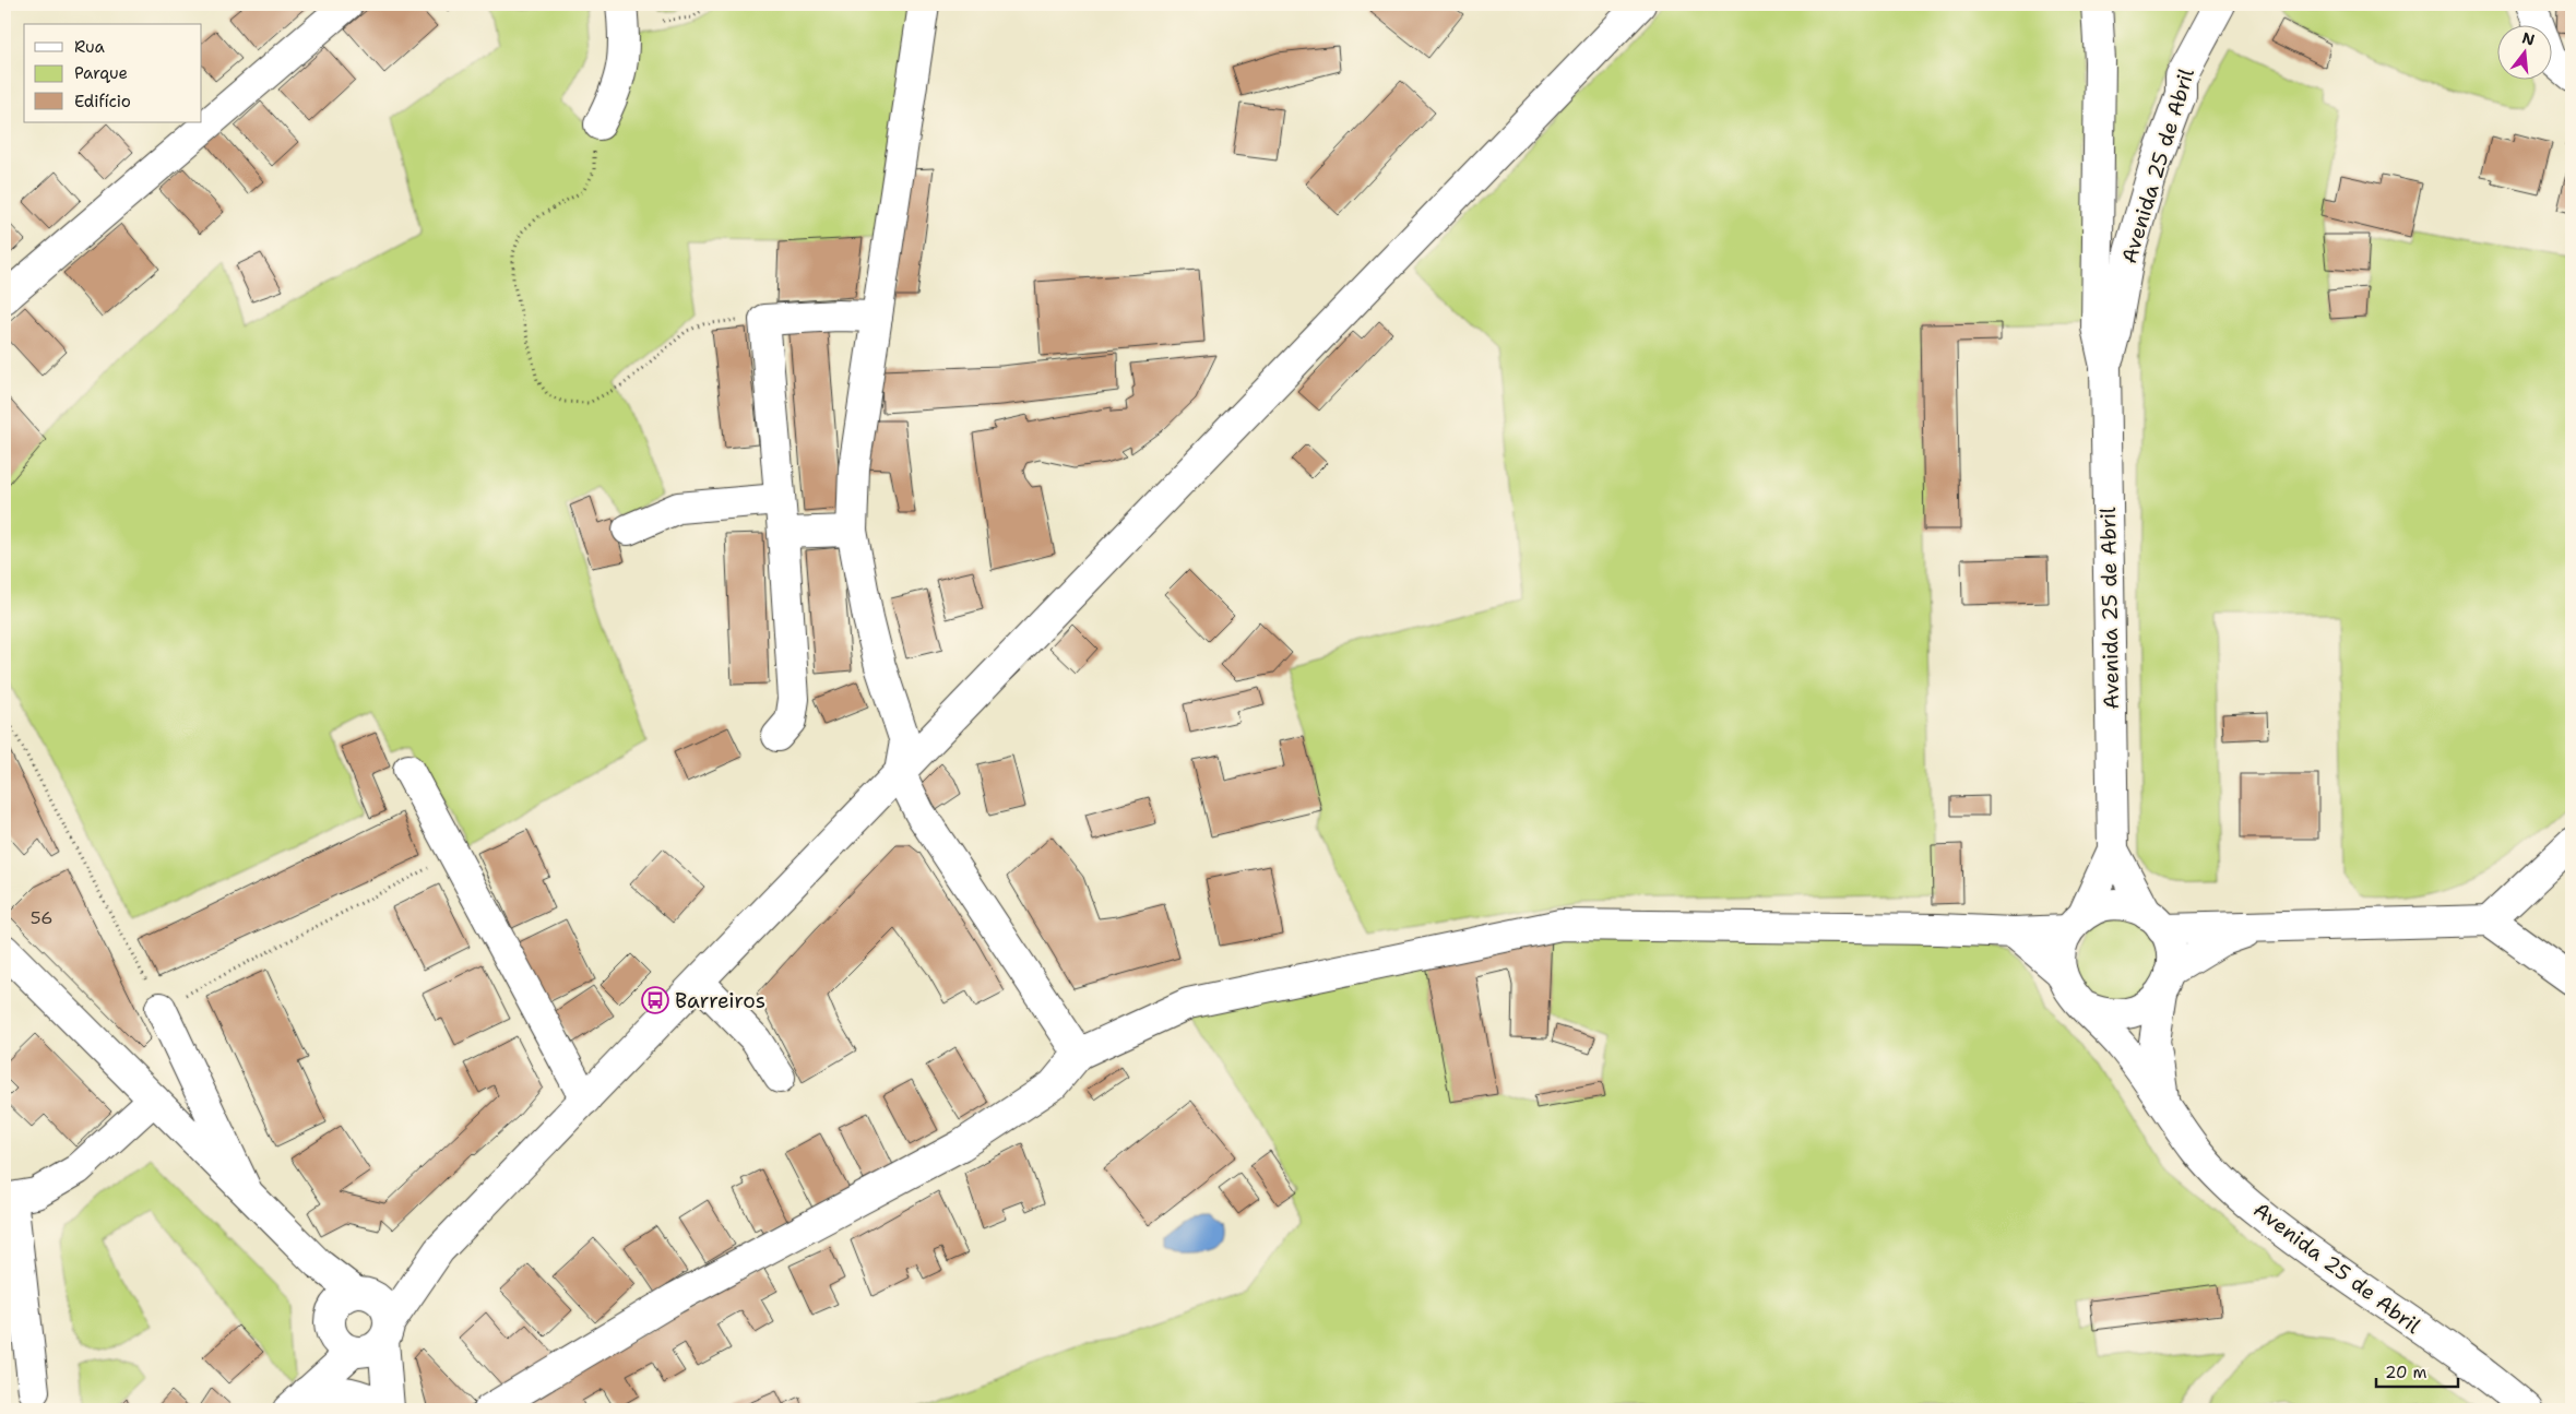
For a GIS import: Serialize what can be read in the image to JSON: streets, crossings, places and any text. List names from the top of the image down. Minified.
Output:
{"streets":{"street":["Avenida 25 de Abril"]},"places":{"bus stop":["Barreiros"]},"house_numbers":["56"],"legend":["Rua","Parque","Edifício"],"scale_bar":"20 m","north":"top"}
